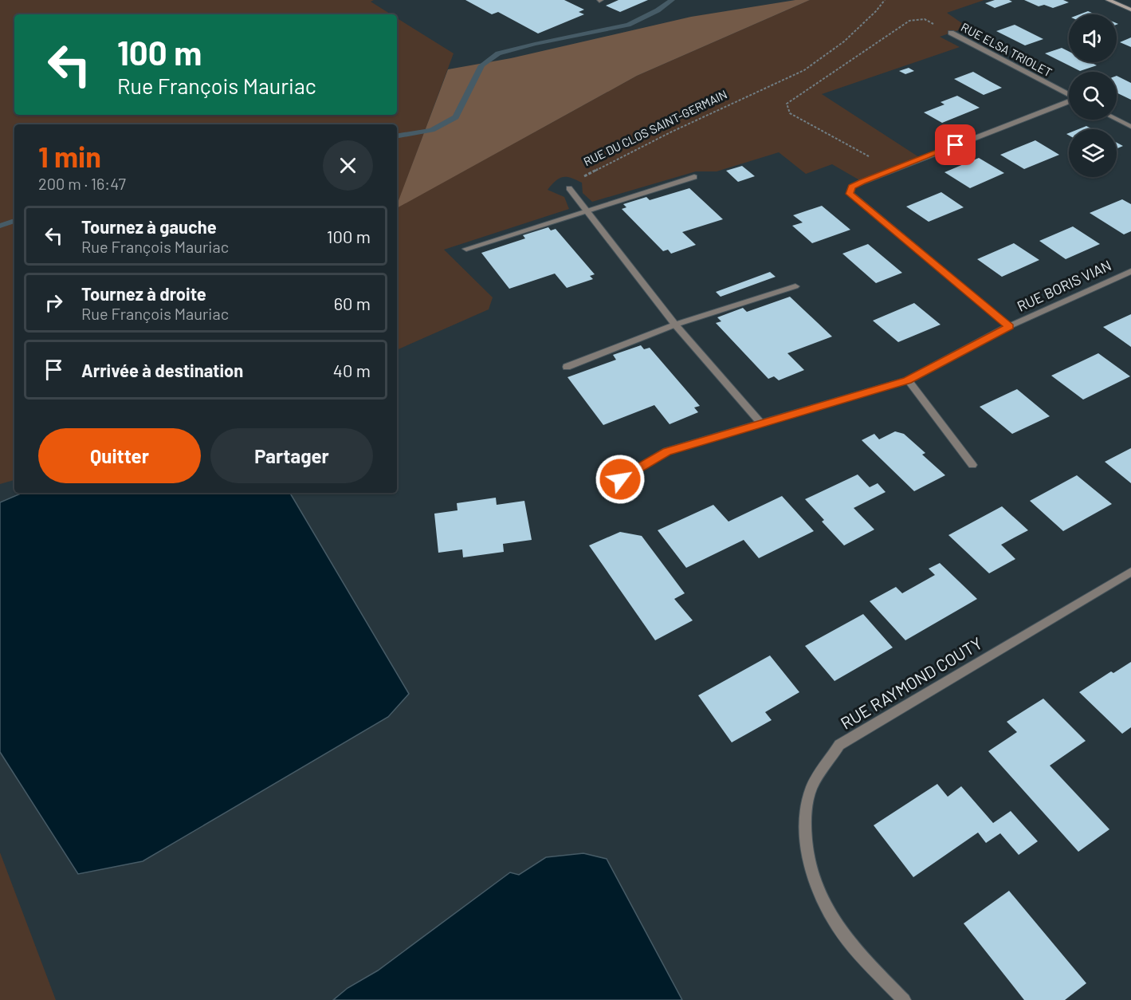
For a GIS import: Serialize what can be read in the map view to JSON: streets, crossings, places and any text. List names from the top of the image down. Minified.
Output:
{"streets":{"street":["RUE ELSA TRIOLET","RUE BORIS VIAN","RUE RAYMOND COUTY"],"path":["RUE DU CLOS SAINT-GERMAIN"]},"page":{"turn":["100 m","Rue François Mauriac"],"heading":["1 min","200 m · 16:47"],"list":[{"name":"Tournez à gauche","note":"Rue François Mauriac","value":"100 m"},{"name":"Tournez à droite","note":"Rue François Mauriac","value":"60 m"},{"name":"Arrivée à destination","value":"40 m"}],"buttons":["Quitter","Partager"]}}
